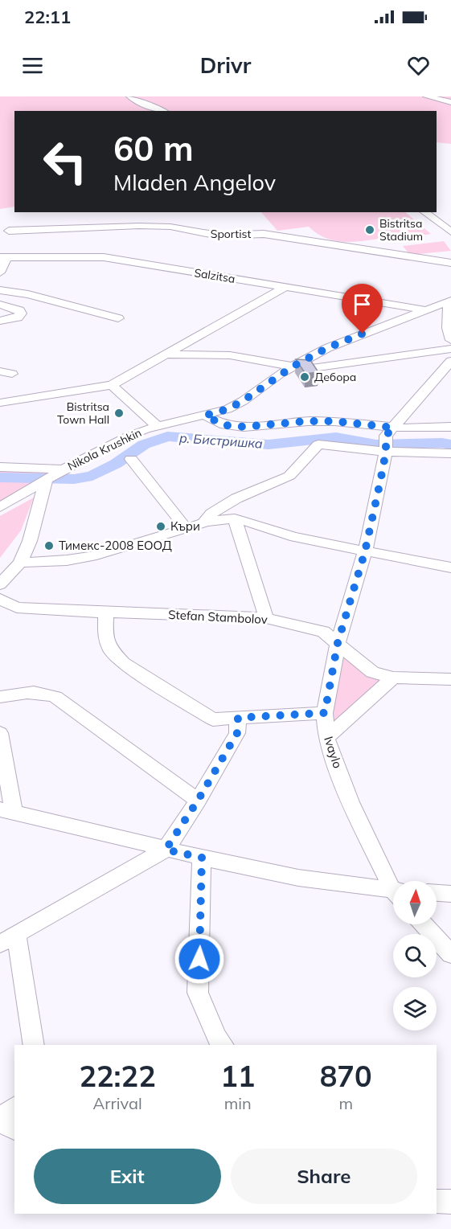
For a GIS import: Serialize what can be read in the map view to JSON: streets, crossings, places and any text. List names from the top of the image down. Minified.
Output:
{"streets":{"street":["Sportist","Salzitsa","Nikola Krushkin","Stefan Stambolov","Ivaylo"]},"crossings":[["Salzitsa","Nikola Krushkin"],["Stefan Stambolov","Ivaylo"]],"water":["р. Бистришка"],"places":["Bistritsa Stadium","Дебора","Bistritsa Town Hall","Къри","Тимекс-2008 ЕООД"],"north":"top","page":{"status":"22:11","header":"Drivr","turn":["60 m","Mladen Angelov"],"eta":["22:22","Arrival","11","min","870","m"],"buttons":["Exit","Share"]}}
